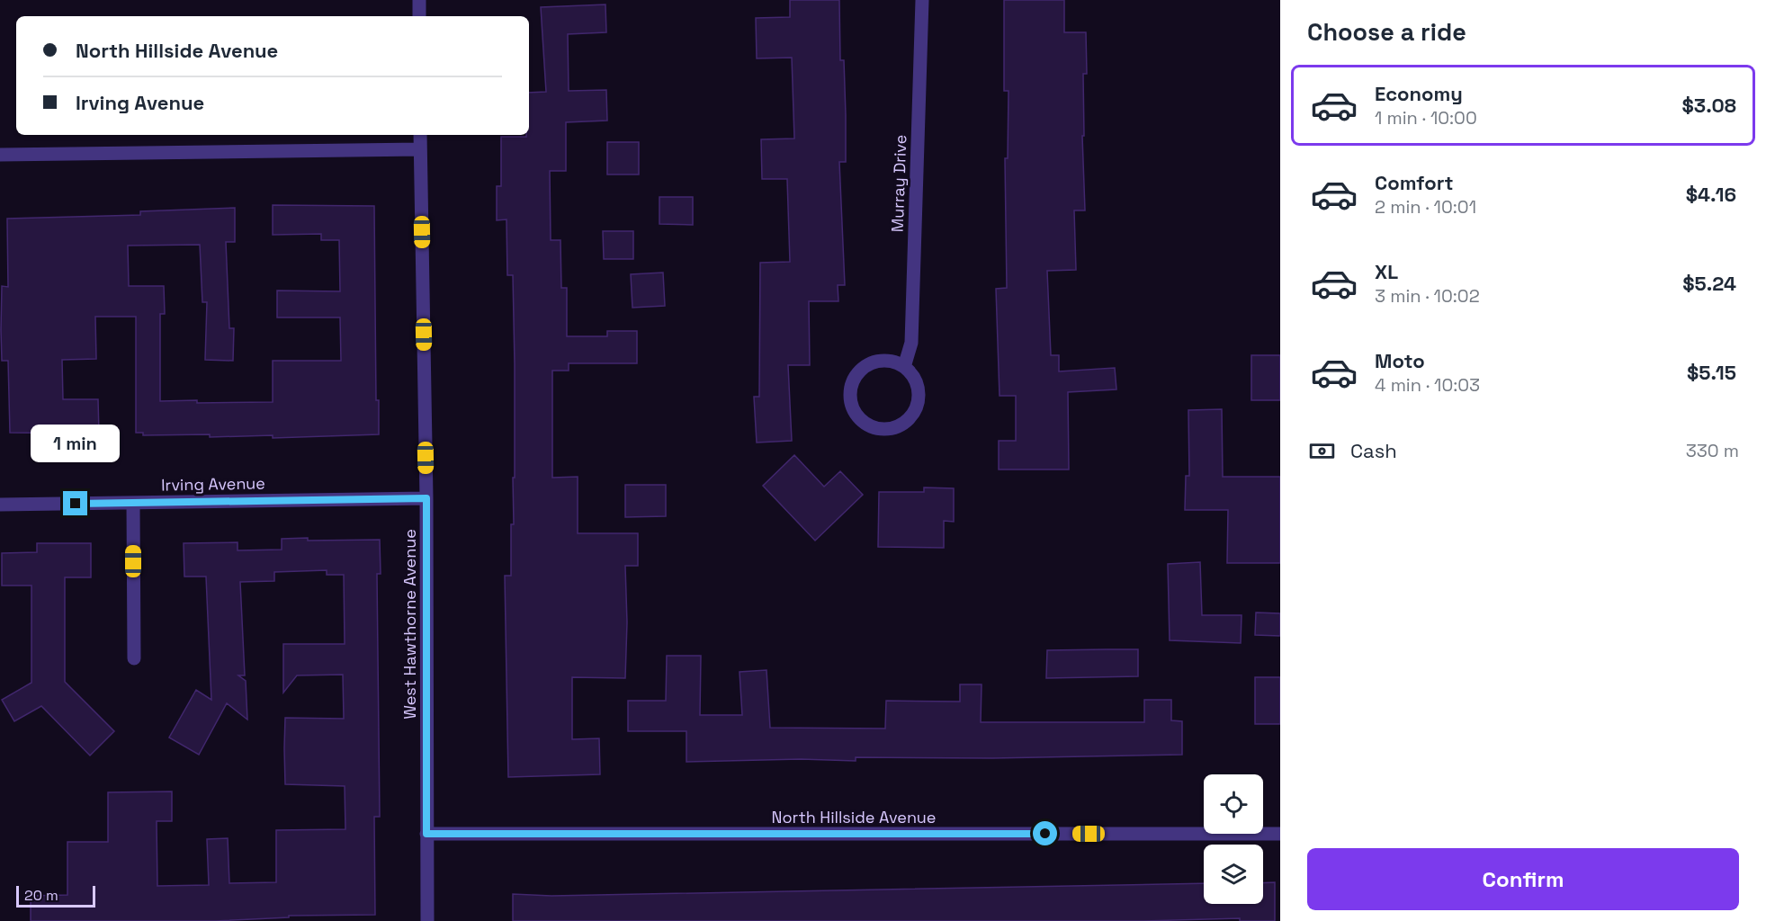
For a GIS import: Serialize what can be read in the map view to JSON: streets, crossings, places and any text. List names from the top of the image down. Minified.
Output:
{"streets":{"street":["Murray Drive","Irving Avenue","West Hawthorne Avenue","North Hillside Avenue"]},"crossings":[["Irving Avenue","West Hawthorne Avenue"],["West Hawthorne Avenue","North Hillside Avenue"]],"scale_bar":"20 m","page":{"heading":"Choose a ride","banner":["North Hillside Avenue","Irving Avenue"],"list":[{"name":"Economy","note":"1 min · 10:00","value":"$3.08"},{"name":"Comfort","note":"2 min · 10:01","value":"$4.16"},{"name":"XL","note":"3 min · 10:02","value":"$5.24"},{"name":"Moto","note":"4 min · 10:03","value":"$5.15"}],"pay":["Cash","330 m"],"bubble":"1 min","buttons":"Confirm","scale":"20 m"}}
